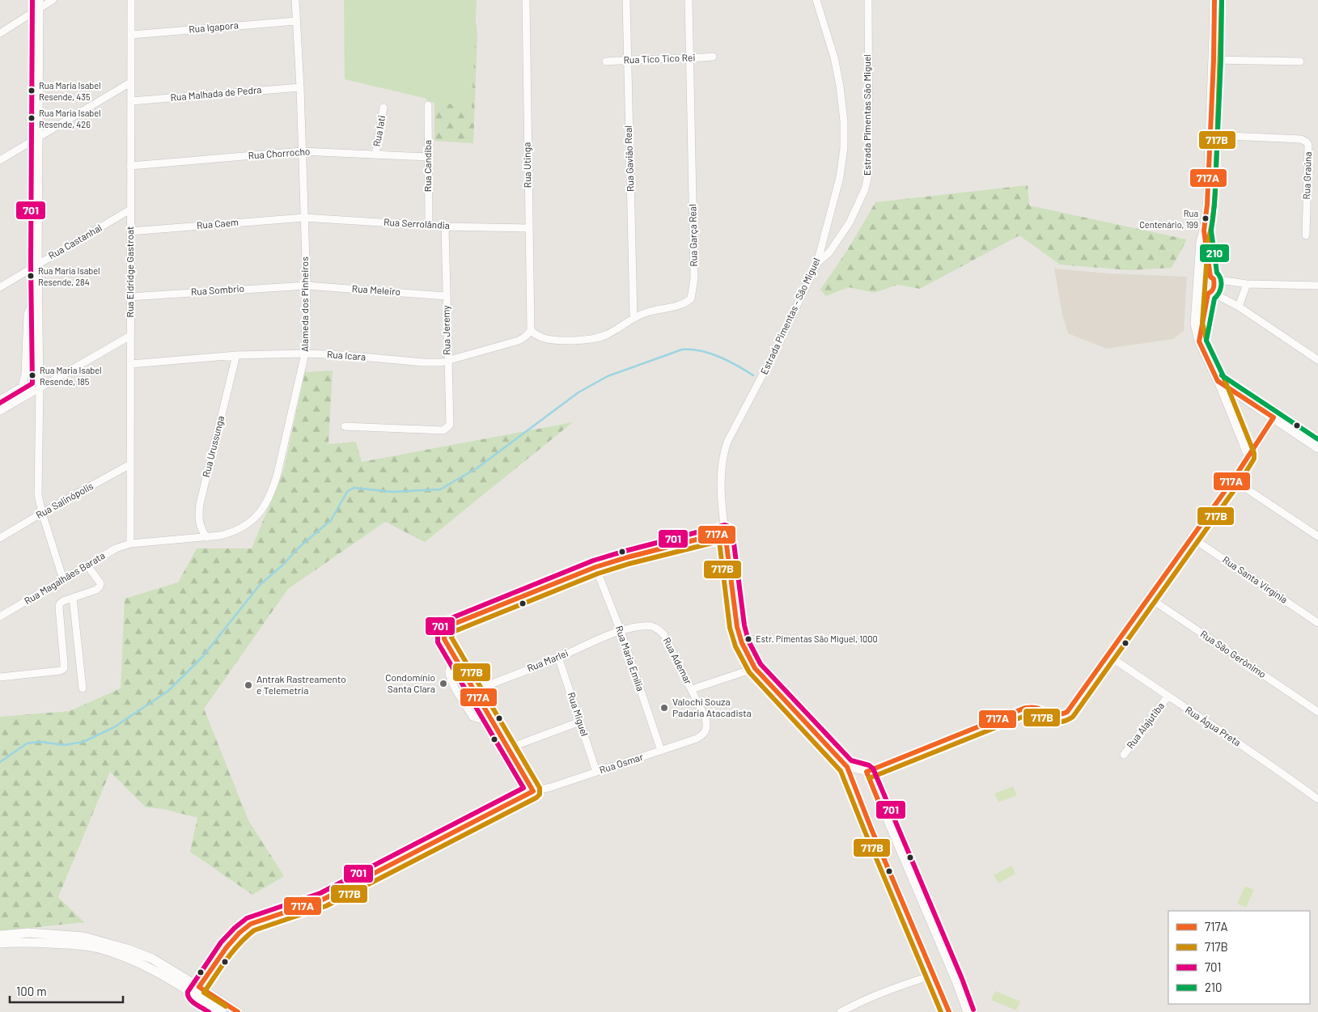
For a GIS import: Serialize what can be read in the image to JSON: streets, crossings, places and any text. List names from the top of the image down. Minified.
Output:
{"streets":{"street":["Rua Igapora","Rua Tico Tico Rei","Rua Malhada de Pedra","Estrada Pimentas São Miguel","Rua Iati","Rua Chorrocho","Rua Gavião Real","Rua Utinga","Rua Candiba","Rua Graúna","Rua Caem","Rua Serrolândia","Rua Garça Real","Rua Castanhal","Rua Eldridge Gastroat","Rua Sombrio","Rua Meleiro","Alameda dos Pinheiros","Estrada Pimentas - São Miguel","Rua Jeremy","Rua Icara","Rua Urussunga","Rua Salinópolis","Rua Magalhães Barata","Rua Santa Virgínia","Rua São Gerônimo","Rua Maria Emília","Rua Marlei","Rua Ademar","Rua Miguel","Rua Alajutiba","Rua Água Preta","Rua Osmar"]},"crossings":[["Rua Igapora","Rua Eldridge Gastroat"],["Rua Igapora","Alameda dos Pinheiros"],["Rua Tico Tico Rei","Rua Gavião Real"],["Rua Tico Tico Rei","Rua Garça Real"],["Rua Malhada de Pedra","Rua Eldridge Gastroat"],["Rua Malhada de Pedra","Alameda dos Pinheiros"],["Estrada Pimentas São Miguel","Estrada Pimentas - São Miguel"],["Rua Iati","Rua Chorrocho"],["Rua Chorrocho","Rua Candiba"],["Rua Chorrocho","Rua Eldridge Gastroat"],["Rua Chorrocho","Alameda dos Pinheiros"],["Rua Gavião Real","Rua Garça Real"],["Rua Utinga","Rua Serrolândia"],["Rua Utinga","Rua Garça Real"],["Rua Utinga","Rua Icara"],["Rua Candiba","Rua Serrolândia"],["Rua Caem","Rua Serrolândia"],["Rua Caem","Rua Eldridge Gastroat"],["Rua Caem","Alameda dos Pinheiros"],["Rua Serrolândia","Alameda dos Pinheiros"],["Rua Serrolândia","Rua Jeremy"],["Rua Garça Real","Rua Icara"],["Rua Castanhal","Rua Eldridge Gastroat"],["Rua Eldridge Gastroat","Rua Sombrio"],["Rua Eldridge Gastroat","Alameda dos Pinheiros"],["Rua Eldridge Gastroat","Rua Icara"],["Rua Eldridge Gastroat","Rua Salinópolis"],["Rua Eldridge Gastroat","Rua Magalhães Barata"],["Rua Sombrio","Rua Meleiro"],["Rua Sombrio","Alameda dos Pinheiros"],["Rua Meleiro","Alameda dos Pinheiros"],["Rua Meleiro","Rua Jeremy"],["Alameda dos Pinheiros","Rua Icara"],["Alameda dos Pinheiros","Rua Urussunga"],["Alameda dos Pinheiros","Rua Magalhães Barata"],["Rua Jeremy","Rua Icara"],["Rua Icara","Rua Urussunga"],["Rua Maria Emília","Rua Marlei"],["Rua Maria Emília","Rua Ademar"],["Rua Maria Emília","Rua Osmar"],["Rua Marlei","Rua Ademar"],["Rua Marlei","Rua Miguel"],["Rua Ademar","Rua Osmar"],["Rua Miguel","Rua Osmar"],["Rua Alajutiba","Rua Água Preta"]],"places":["Rua Maria Isabel Resende, 435","Rua Maria Isabel Resende, 426","Rua Centenário, 199","Rua Maria Isabel Resende, 284","Rua Maria Isabel Resende, 185","Estr. Pimentas São Miguel, 1000","Condomínio Santa Clara","Antrak Rastreamento e Telemetria","Valochi Souza Padaria Atacadista"],"lines":["transit line 717A","transit line 717B","transit line 701","transit line 210"],"legend":["717A","717B","701","210"],"scale_bar":"100 m"}
